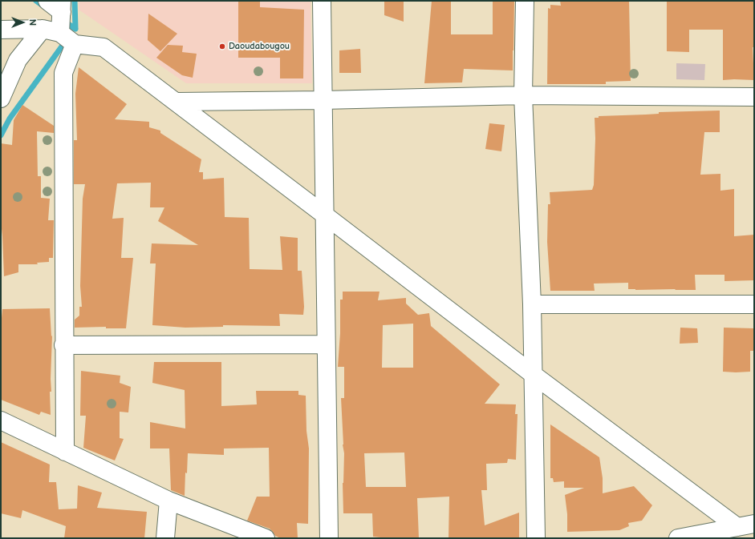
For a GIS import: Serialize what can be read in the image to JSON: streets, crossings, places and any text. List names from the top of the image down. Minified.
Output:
{"places":["Daoudabougou"],"north":"right"}
